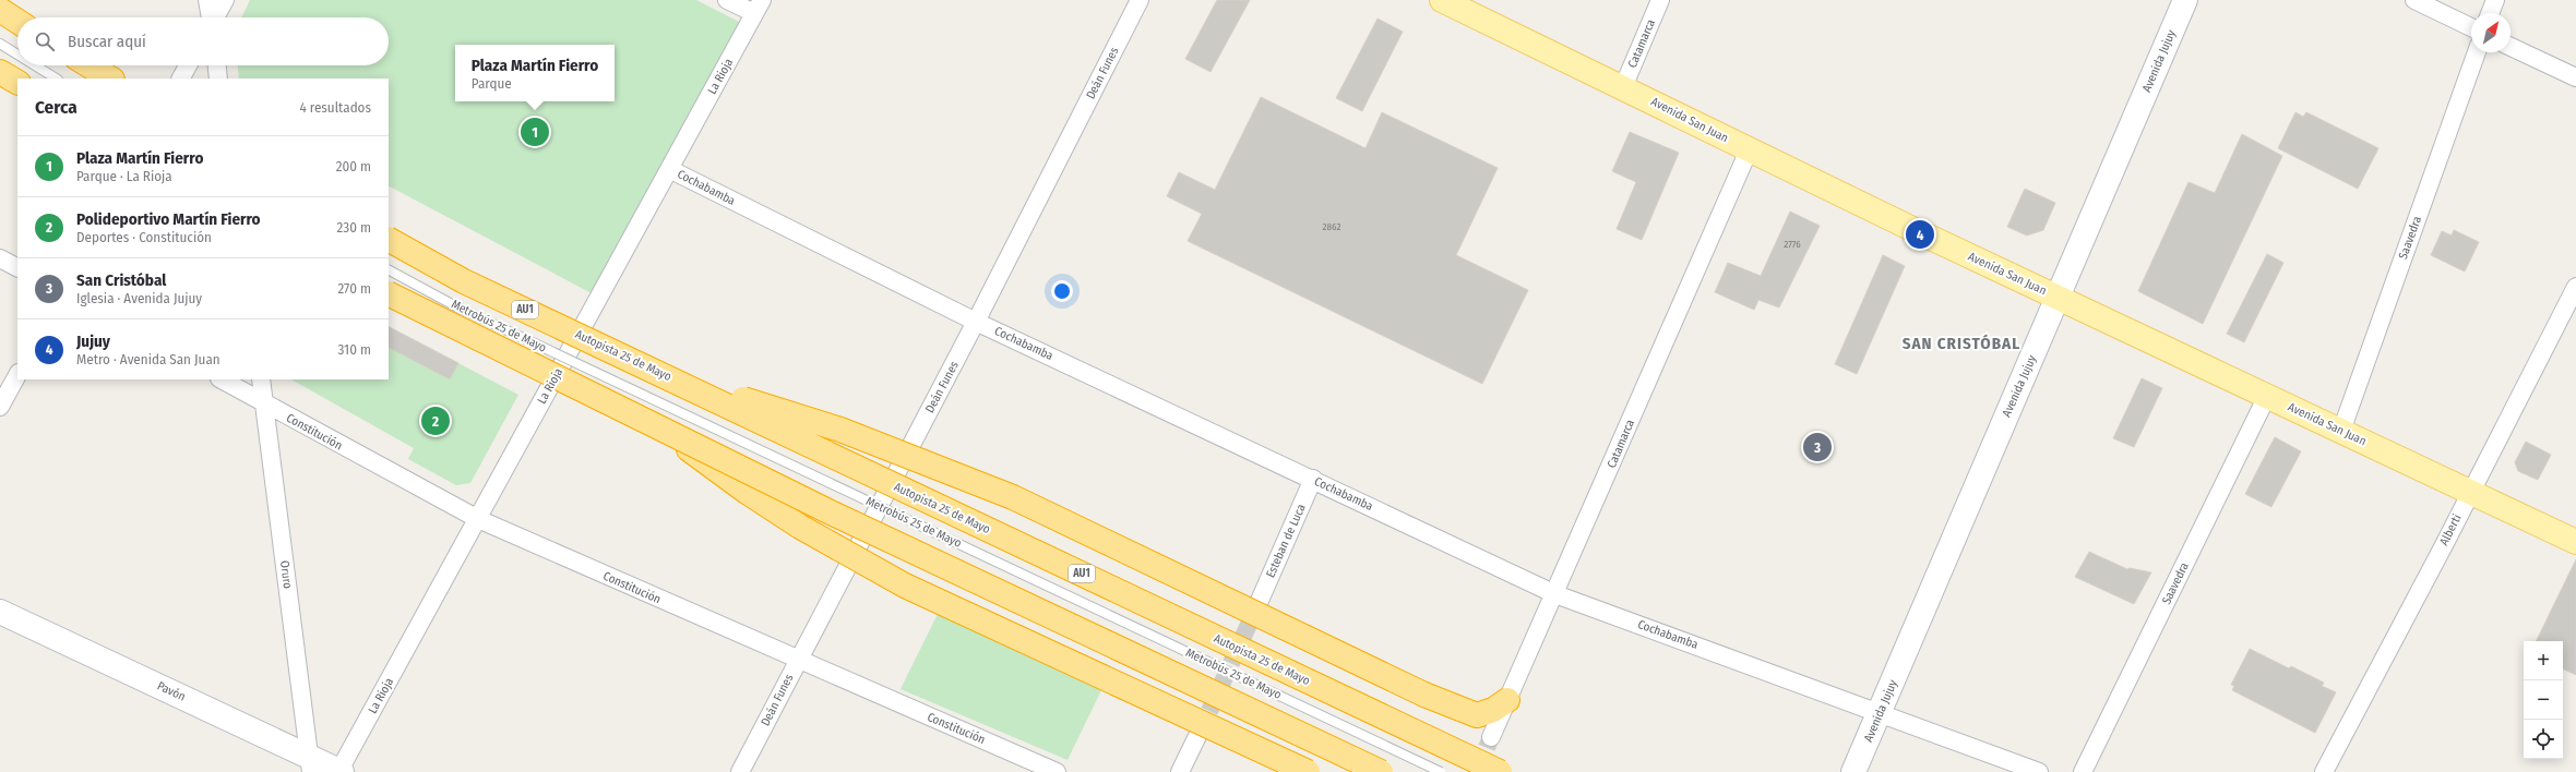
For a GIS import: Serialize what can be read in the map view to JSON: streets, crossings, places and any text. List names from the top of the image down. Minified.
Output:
{"streets":{"highway":["AU1","Autopista 25 de Mayo"],"main road":["Avenida Jujuy","Avenida San Juan","Pavón"],"street":["Catamarca","Deán Funes","La Rioja","Cochabamba","Saavedra","Constitución","Alberti","Esteban de Luca","Oruro"],"lane":["Metrobús 25 de Mayo"]},"crossings":[["Catamarca","Avenida San Juan"],["Catamarca","Cochabamba"],["Avenida Jujuy","Avenida San Juan"],["Avenida Jujuy","Cochabamba"],["Deán Funes","Cochabamba"],["Deán Funes","Constitución"],["La Rioja","Cochabamba"],["La Rioja","Constitución"],["La Rioja","Pavón"],["Avenida San Juan","Saavedra"],["Avenida San Juan","Alberti"],["Cochabamba","Esteban de Luca"],["Constitución","Oruro"],["Oruro","Pavón"]],"districts":["SAN CRISTÓBAL"],"house_numbers":["2862","2776"],"north":"top right","page":{"search":"Buscar aquí","popup":["Plaza Martín Fierro","Parque"],"heading":["Cerca","4 resultados"],"pins":["1","4","2","3"],"list":[{"mark":"1","name":"Plaza Martín Fierro","note":"Parque · La Rioja","value":"200 m"},{"mark":"2","name":"Polideportivo Martín Fierro","note":"Deportes · Constitución","value":"230 m"},{"mark":"3","name":"San Cristóbal","note":"Iglesia · Avenida Jujuy","value":"270 m"},{"mark":"4","name":"Jujuy","note":"Metro · Avenida San Juan","value":"310 m"}],"map_buttons":["+","−"]}}
